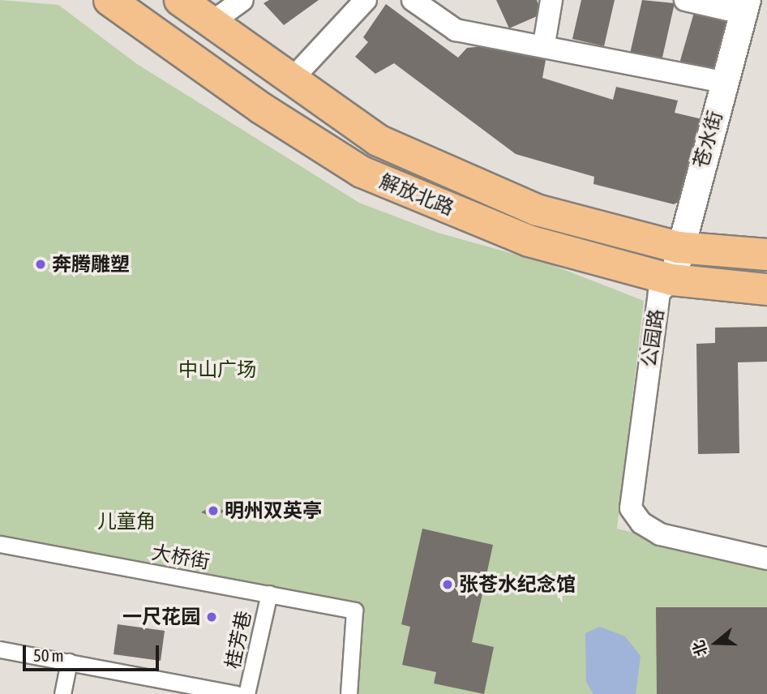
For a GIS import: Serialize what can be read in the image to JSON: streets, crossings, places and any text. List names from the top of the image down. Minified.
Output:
{"streets":{"main road":["解放北路"],"street":["苍水街","公园路","大桥街","桂芳巷"]},"crossings":[["苍水街","解放北路"],["苍水街","公园路"],["解放北路","公园路"],["大桥街","桂芳巷"]],"parks":["中山广场","儿童角"],"places":["奔腾雕塑","明州双英亭","张苍水纪念馆","一尺花园"],"scale_bar":"50 m","north":"left"}
